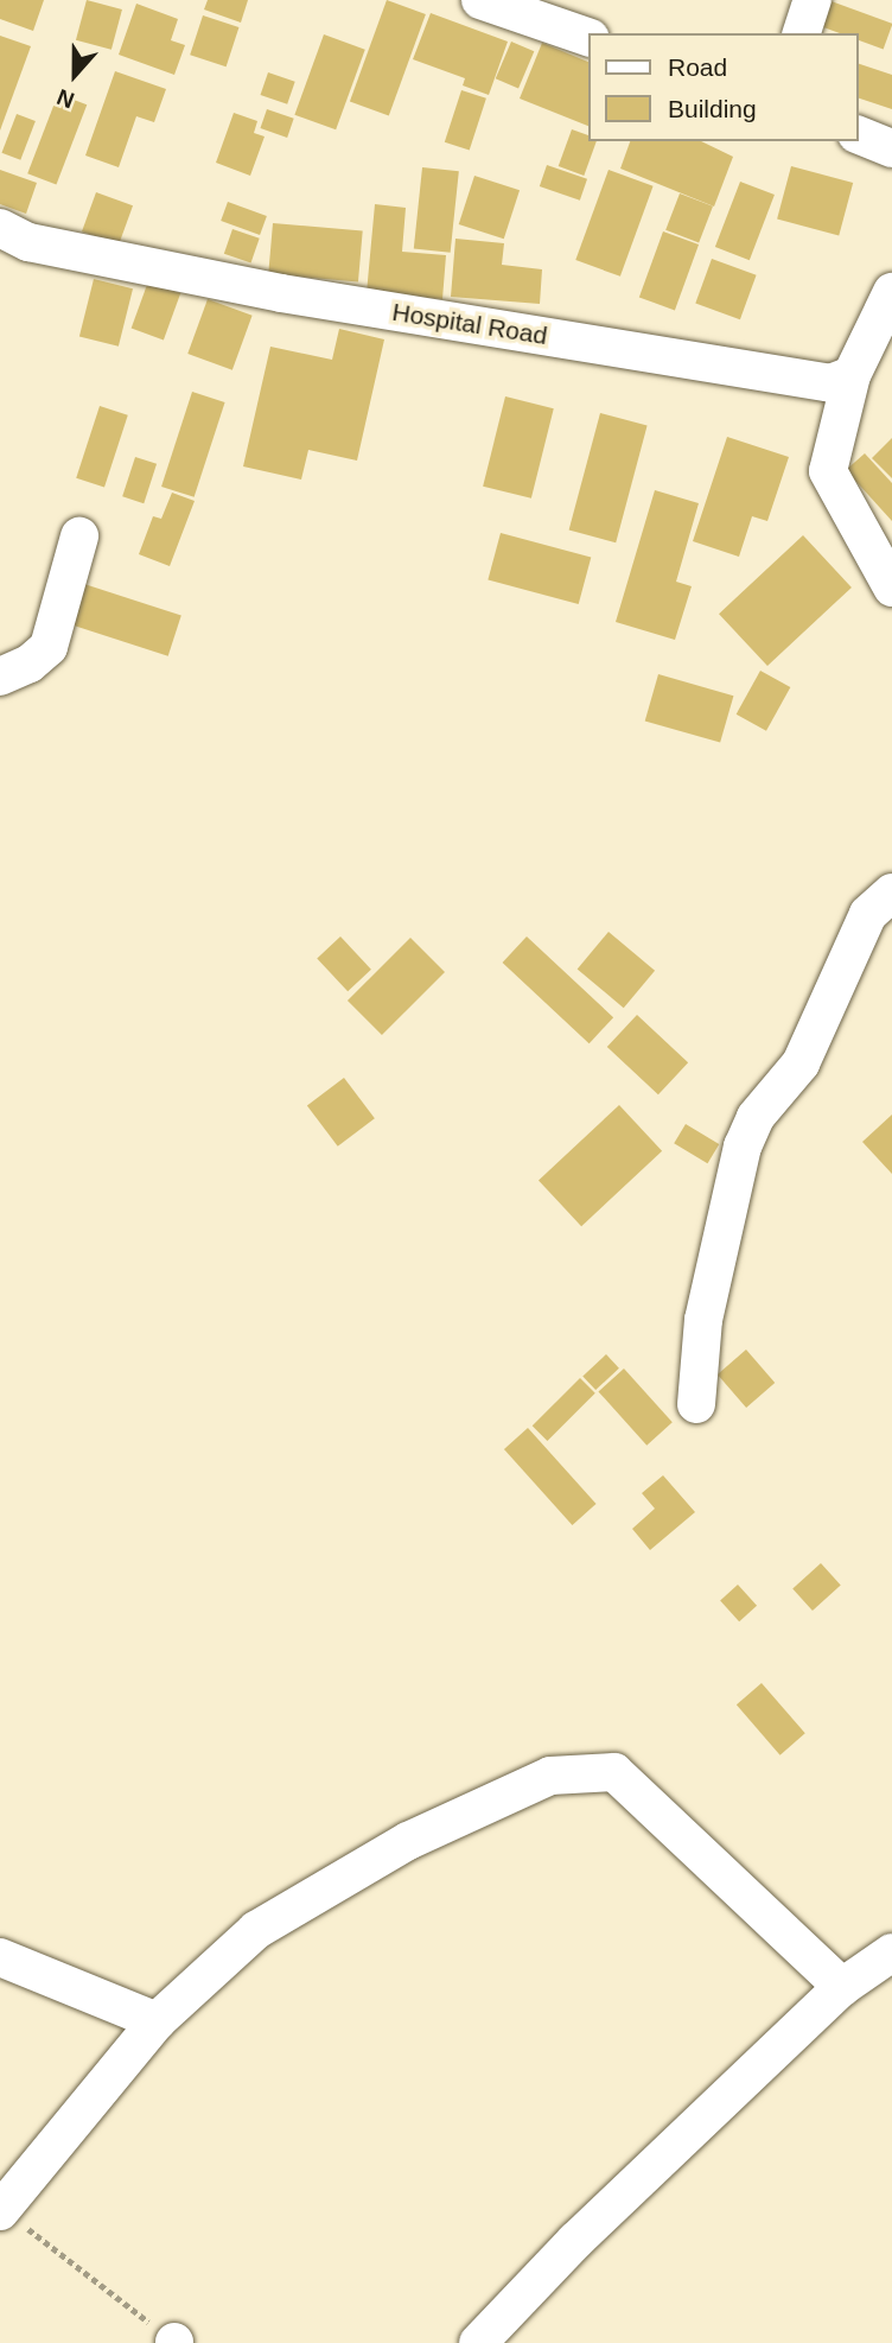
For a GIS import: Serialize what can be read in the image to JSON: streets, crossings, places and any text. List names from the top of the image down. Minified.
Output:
{"streets":{"street":["Hospital Road"]},"legend":["Road","Building"],"north":"bottom"}
